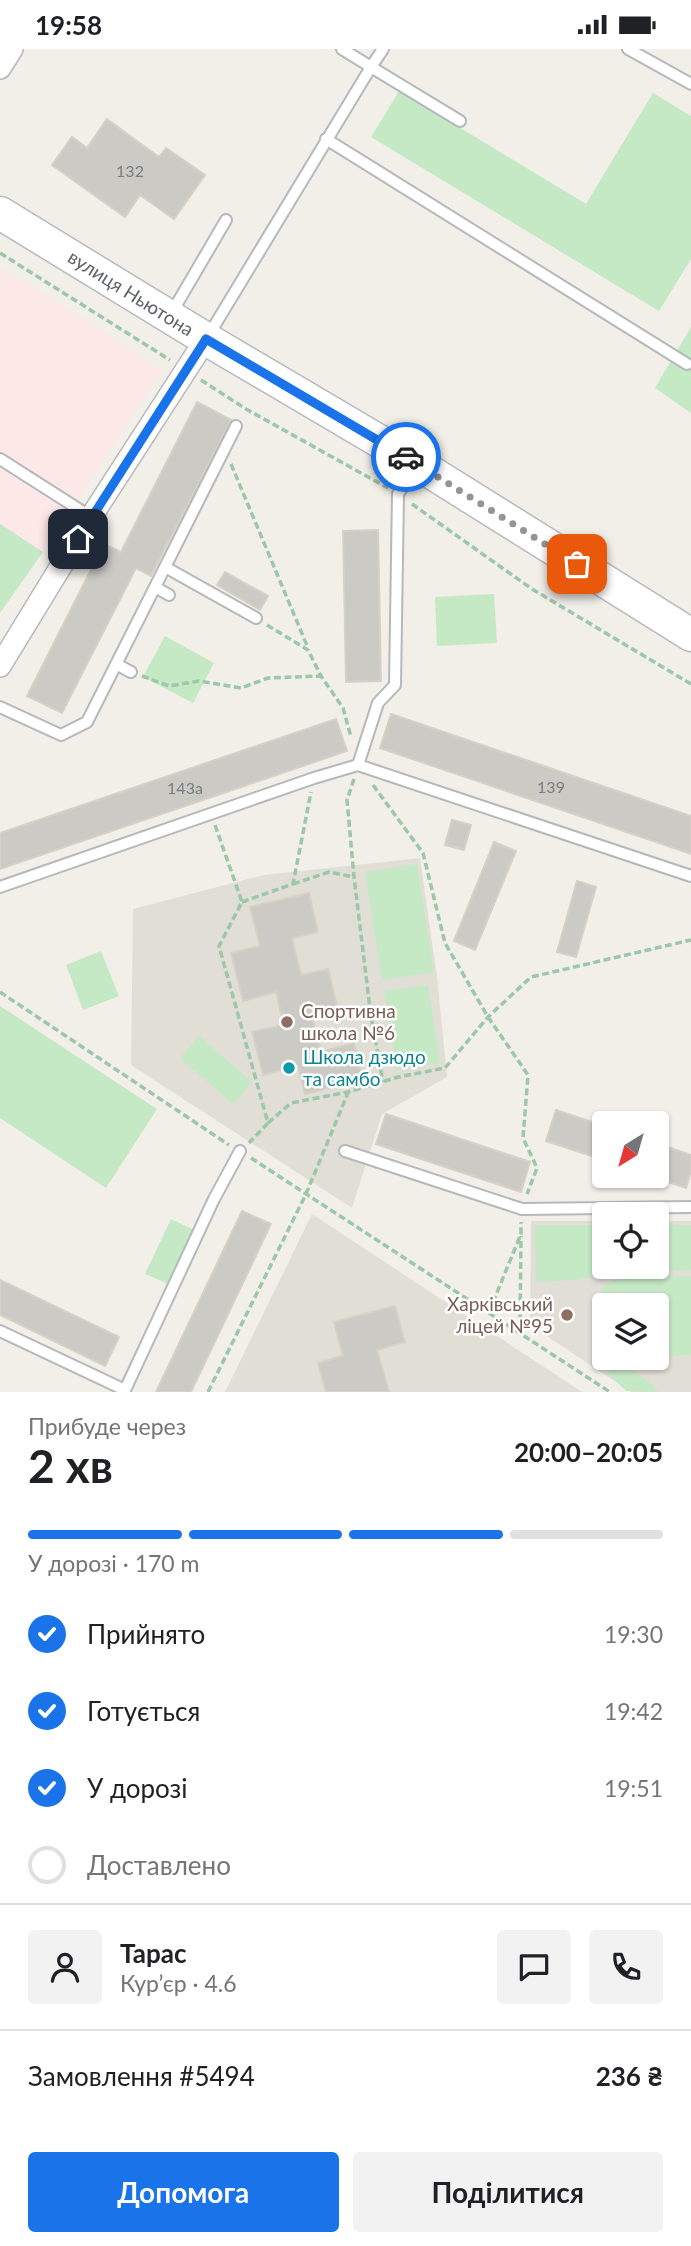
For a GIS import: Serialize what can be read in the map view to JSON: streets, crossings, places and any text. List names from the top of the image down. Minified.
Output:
{"streets":{"street":["вулиця Ньютона"]},"places":["Спортивна школа №6","Школа дзюдо та самбо","Харківський ліцей №95"],"house_numbers":["132","139","143а"],"north":"bottom left","page":{"status":"19:58","heading":["2 хв","Прибуде через","20:00–20:05"],"panel":["Тарас","Кур’єр · 4.6","Замовлення #5494","236 ₴"],"bar":"У дорозі · 170 m","list":[["Прийнято","19:30"],["Готується","19:42"],["У дорозі","19:51"],"Доставлено"],"buttons":["Допомога","Поділитися"]}}
